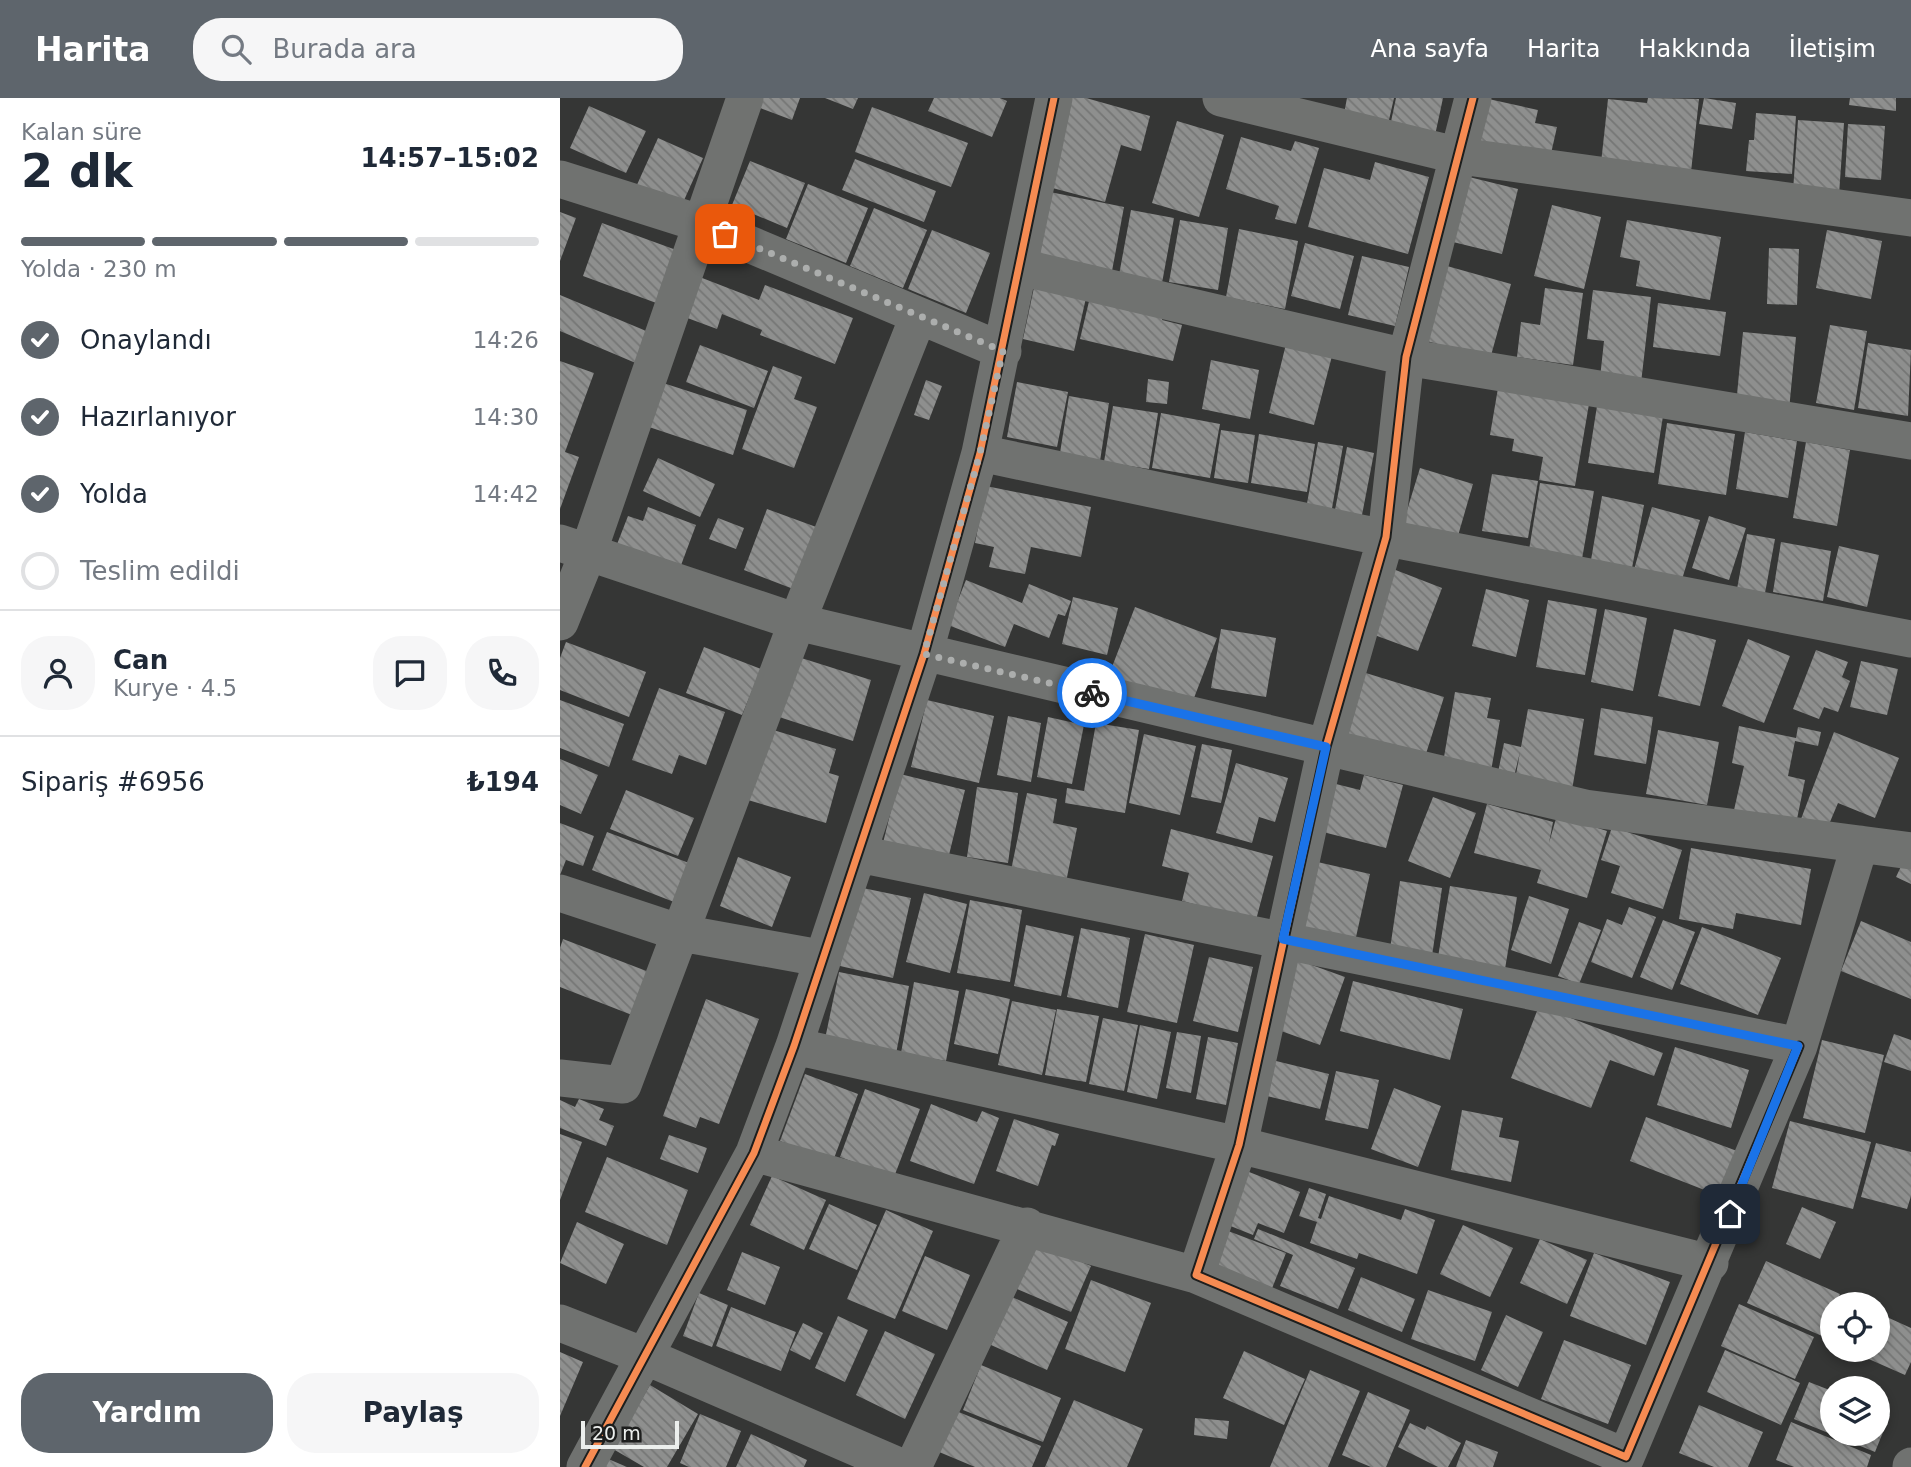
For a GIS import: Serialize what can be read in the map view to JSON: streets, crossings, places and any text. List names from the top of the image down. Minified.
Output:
{"scale_bar":"20 m","page":{"header":"Harita","search":"Burada ara","nav":["Ana sayfa","Harita","Hakkında","İletişim"],"heading":["2 dk","Kalan süre","14:57–15:02"],"panel":["Can","Kurye · 4.5","Sipariş #6956","₺194"],"bar":"Yolda · 230 m","list":[["Onaylandı","14:26"],["Hazırlanıyor","14:30"],["Yolda","14:42"],"Teslim edildi"],"buttons":["Yardım","Paylaş"],"scale":"20 m"}}
